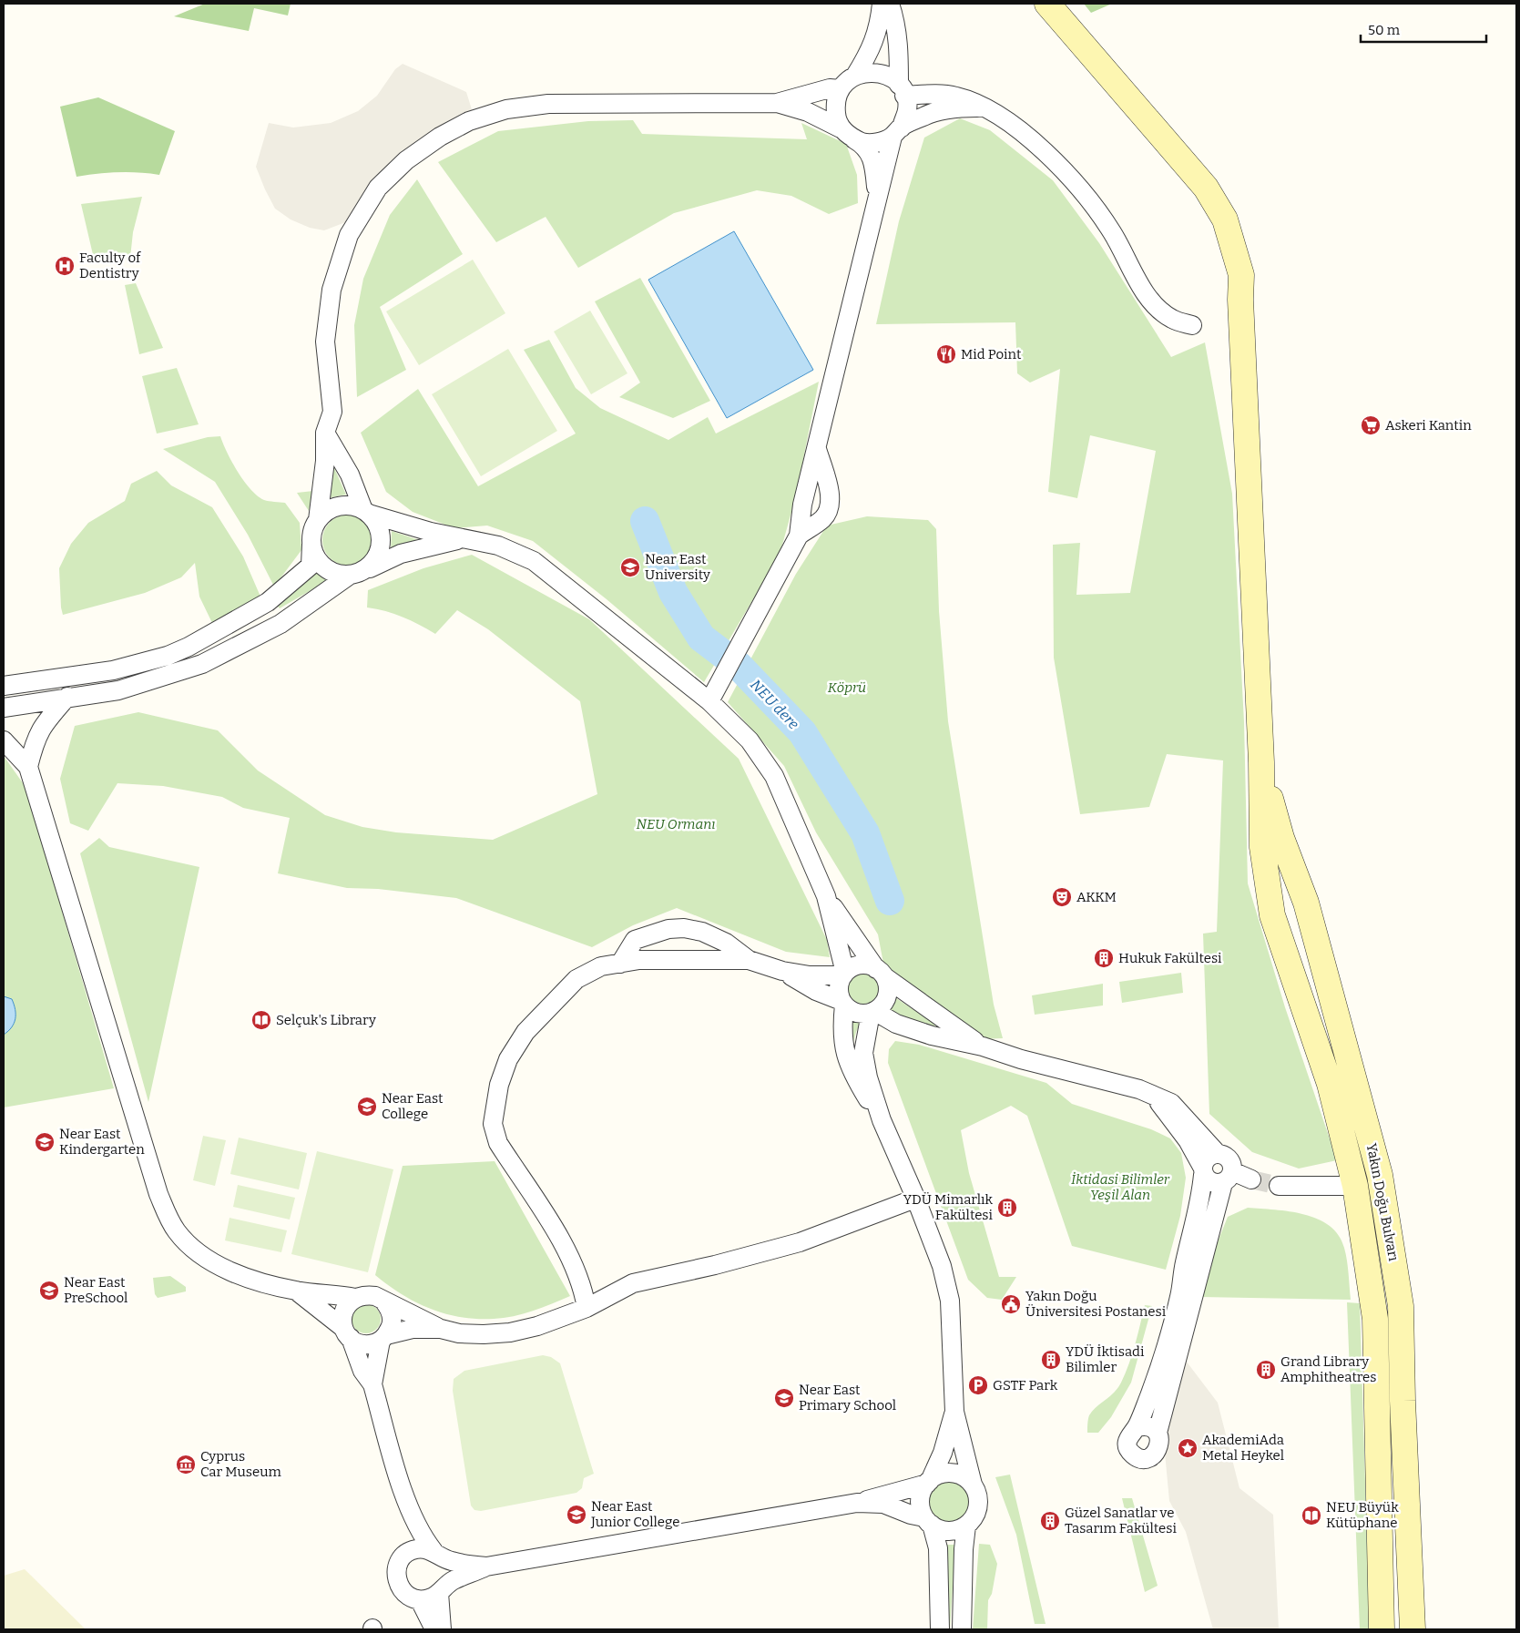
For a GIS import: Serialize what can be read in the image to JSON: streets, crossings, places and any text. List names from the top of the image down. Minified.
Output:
{"streets":{"main road":["Yakın Doğu Bulvarı"]},"water":["NEU dere"],"parks":["Köprü","NEU Ormanı","İktidasi Bilimler Yeşil Alan"],"places":{"hospital":["Faculty of Dentistry"],"restaurant":["Mid Point"],"supermarket":["Askeri Kantin"],"school or university":["Near East University","Near East College","Near East Kindergarten","Near East PreSchool","Near East Primary School","Near East Junior College"],"theatre":["AKKM"],"building":["Hukuk Fakültesi","YDÜ Mimarlık Fakültesi","YDÜ İktisadi Bilimler","Grand Library Amphitheatres","Güzel Sanatlar ve Tasarım Fakültesi"],"library":["Selçuk's Library","NEU Büyük Kütüphane"],"public building":["Yakın Doğu Üniversitesi Postanesi"],"parking":["GSTF Park"],"place":["AkademiAda Metal Heykel"],"museum":["Cyprus Car Museum"]},"scale_bar":"50 m"}
